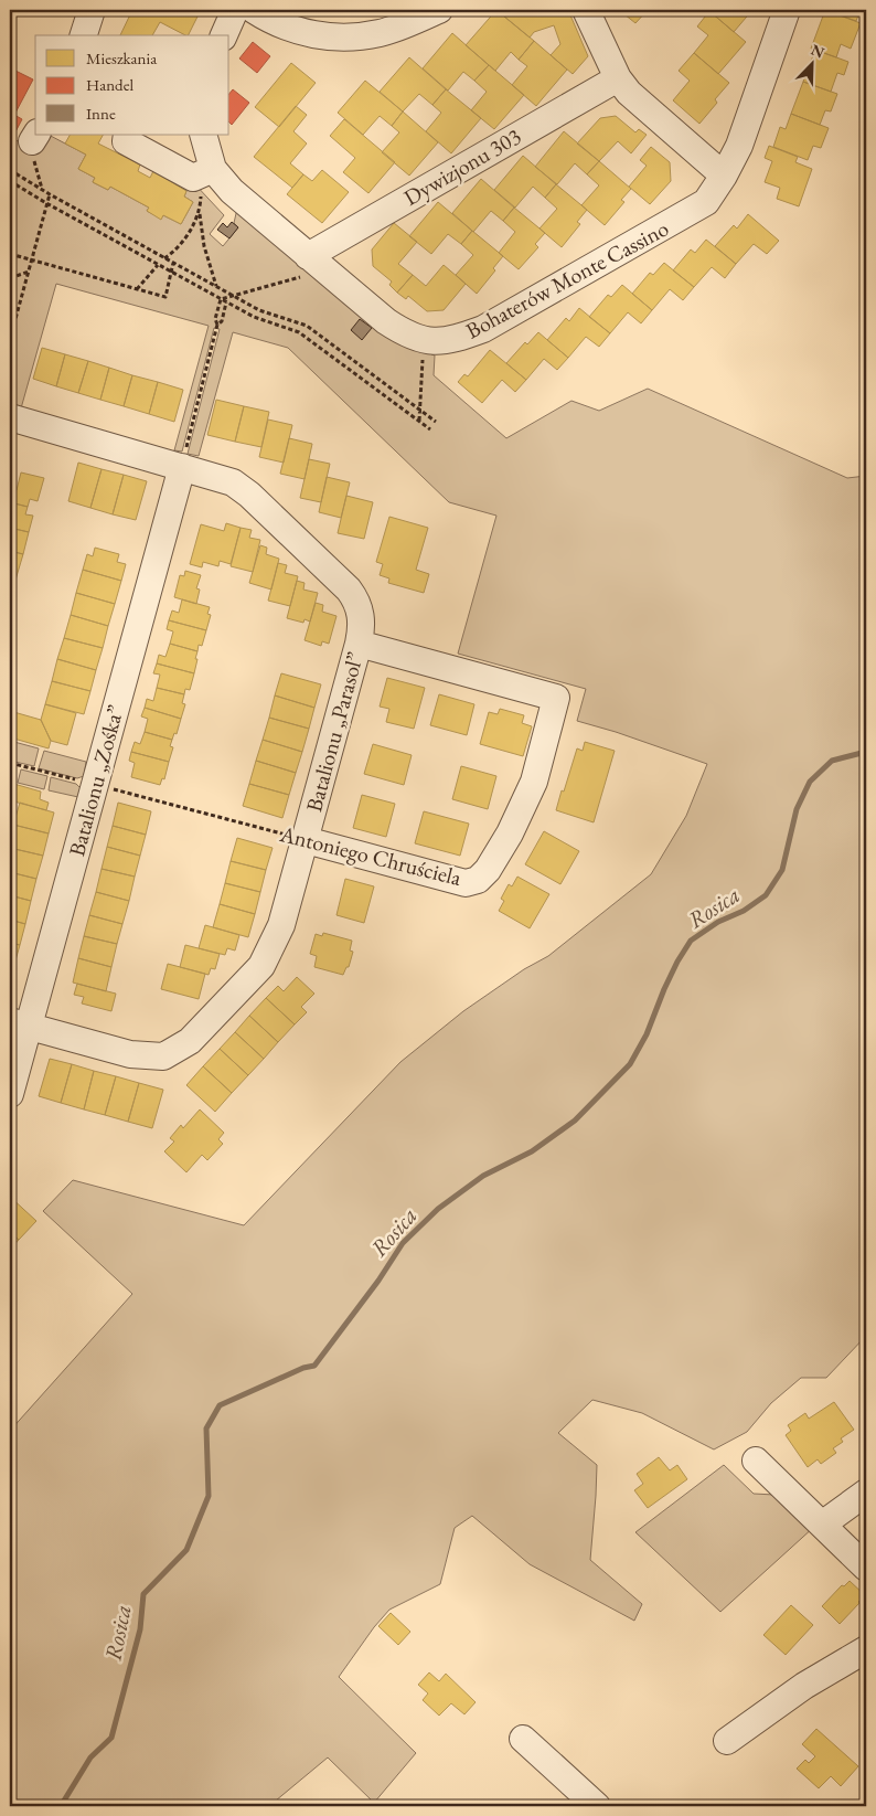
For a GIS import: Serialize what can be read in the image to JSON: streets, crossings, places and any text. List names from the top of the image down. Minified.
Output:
{"streets":{"street":["Dywizjonu 303","Bohaterów Monte Cassino","Batalionu „Parasol”","Batalionu „Zośka”","Antoniego Chruściela"]},"crossings":[["Dywizjonu 303","Bohaterów Monte Cassino"],["Batalionu „Parasol”","Batalionu „Zośka”"],["Batalionu „Parasol”","Antoniego Chruściela"],["Batalionu „Zośka”","Antoniego Chruściela"]],"water":["Rosica"],"legend":["Mieszkania","Handel","Inne"],"north":"top right"}
